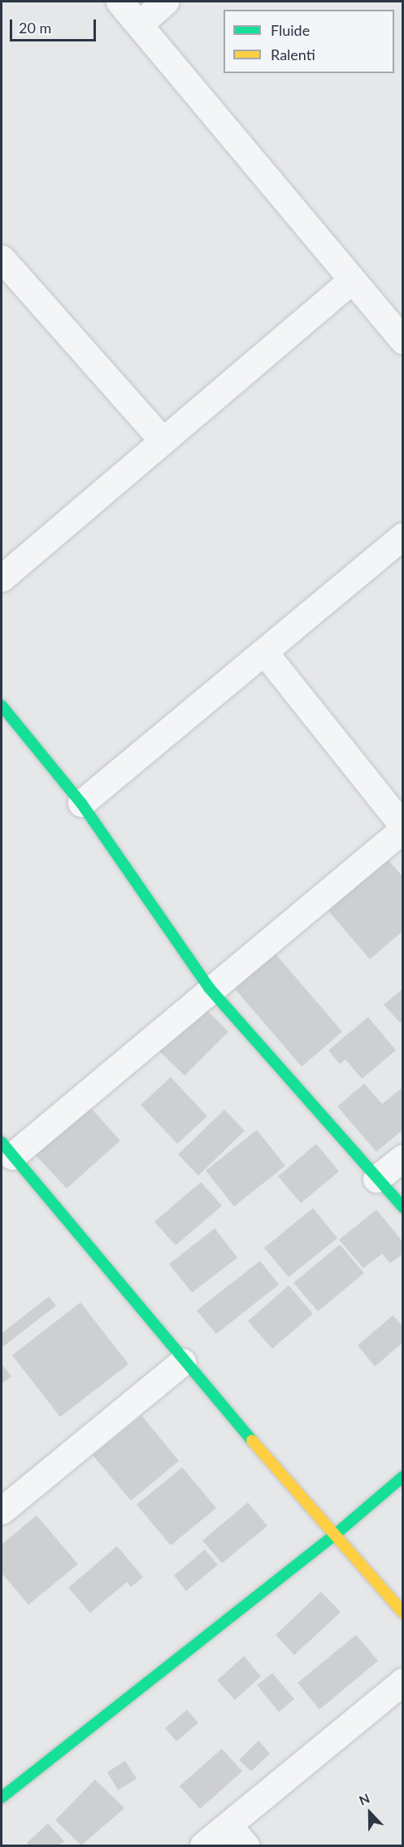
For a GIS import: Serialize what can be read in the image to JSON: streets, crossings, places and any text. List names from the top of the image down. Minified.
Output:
{"legend":["Fluide","Ralenti"],"scale_bar":"20 m","north":"top"}
